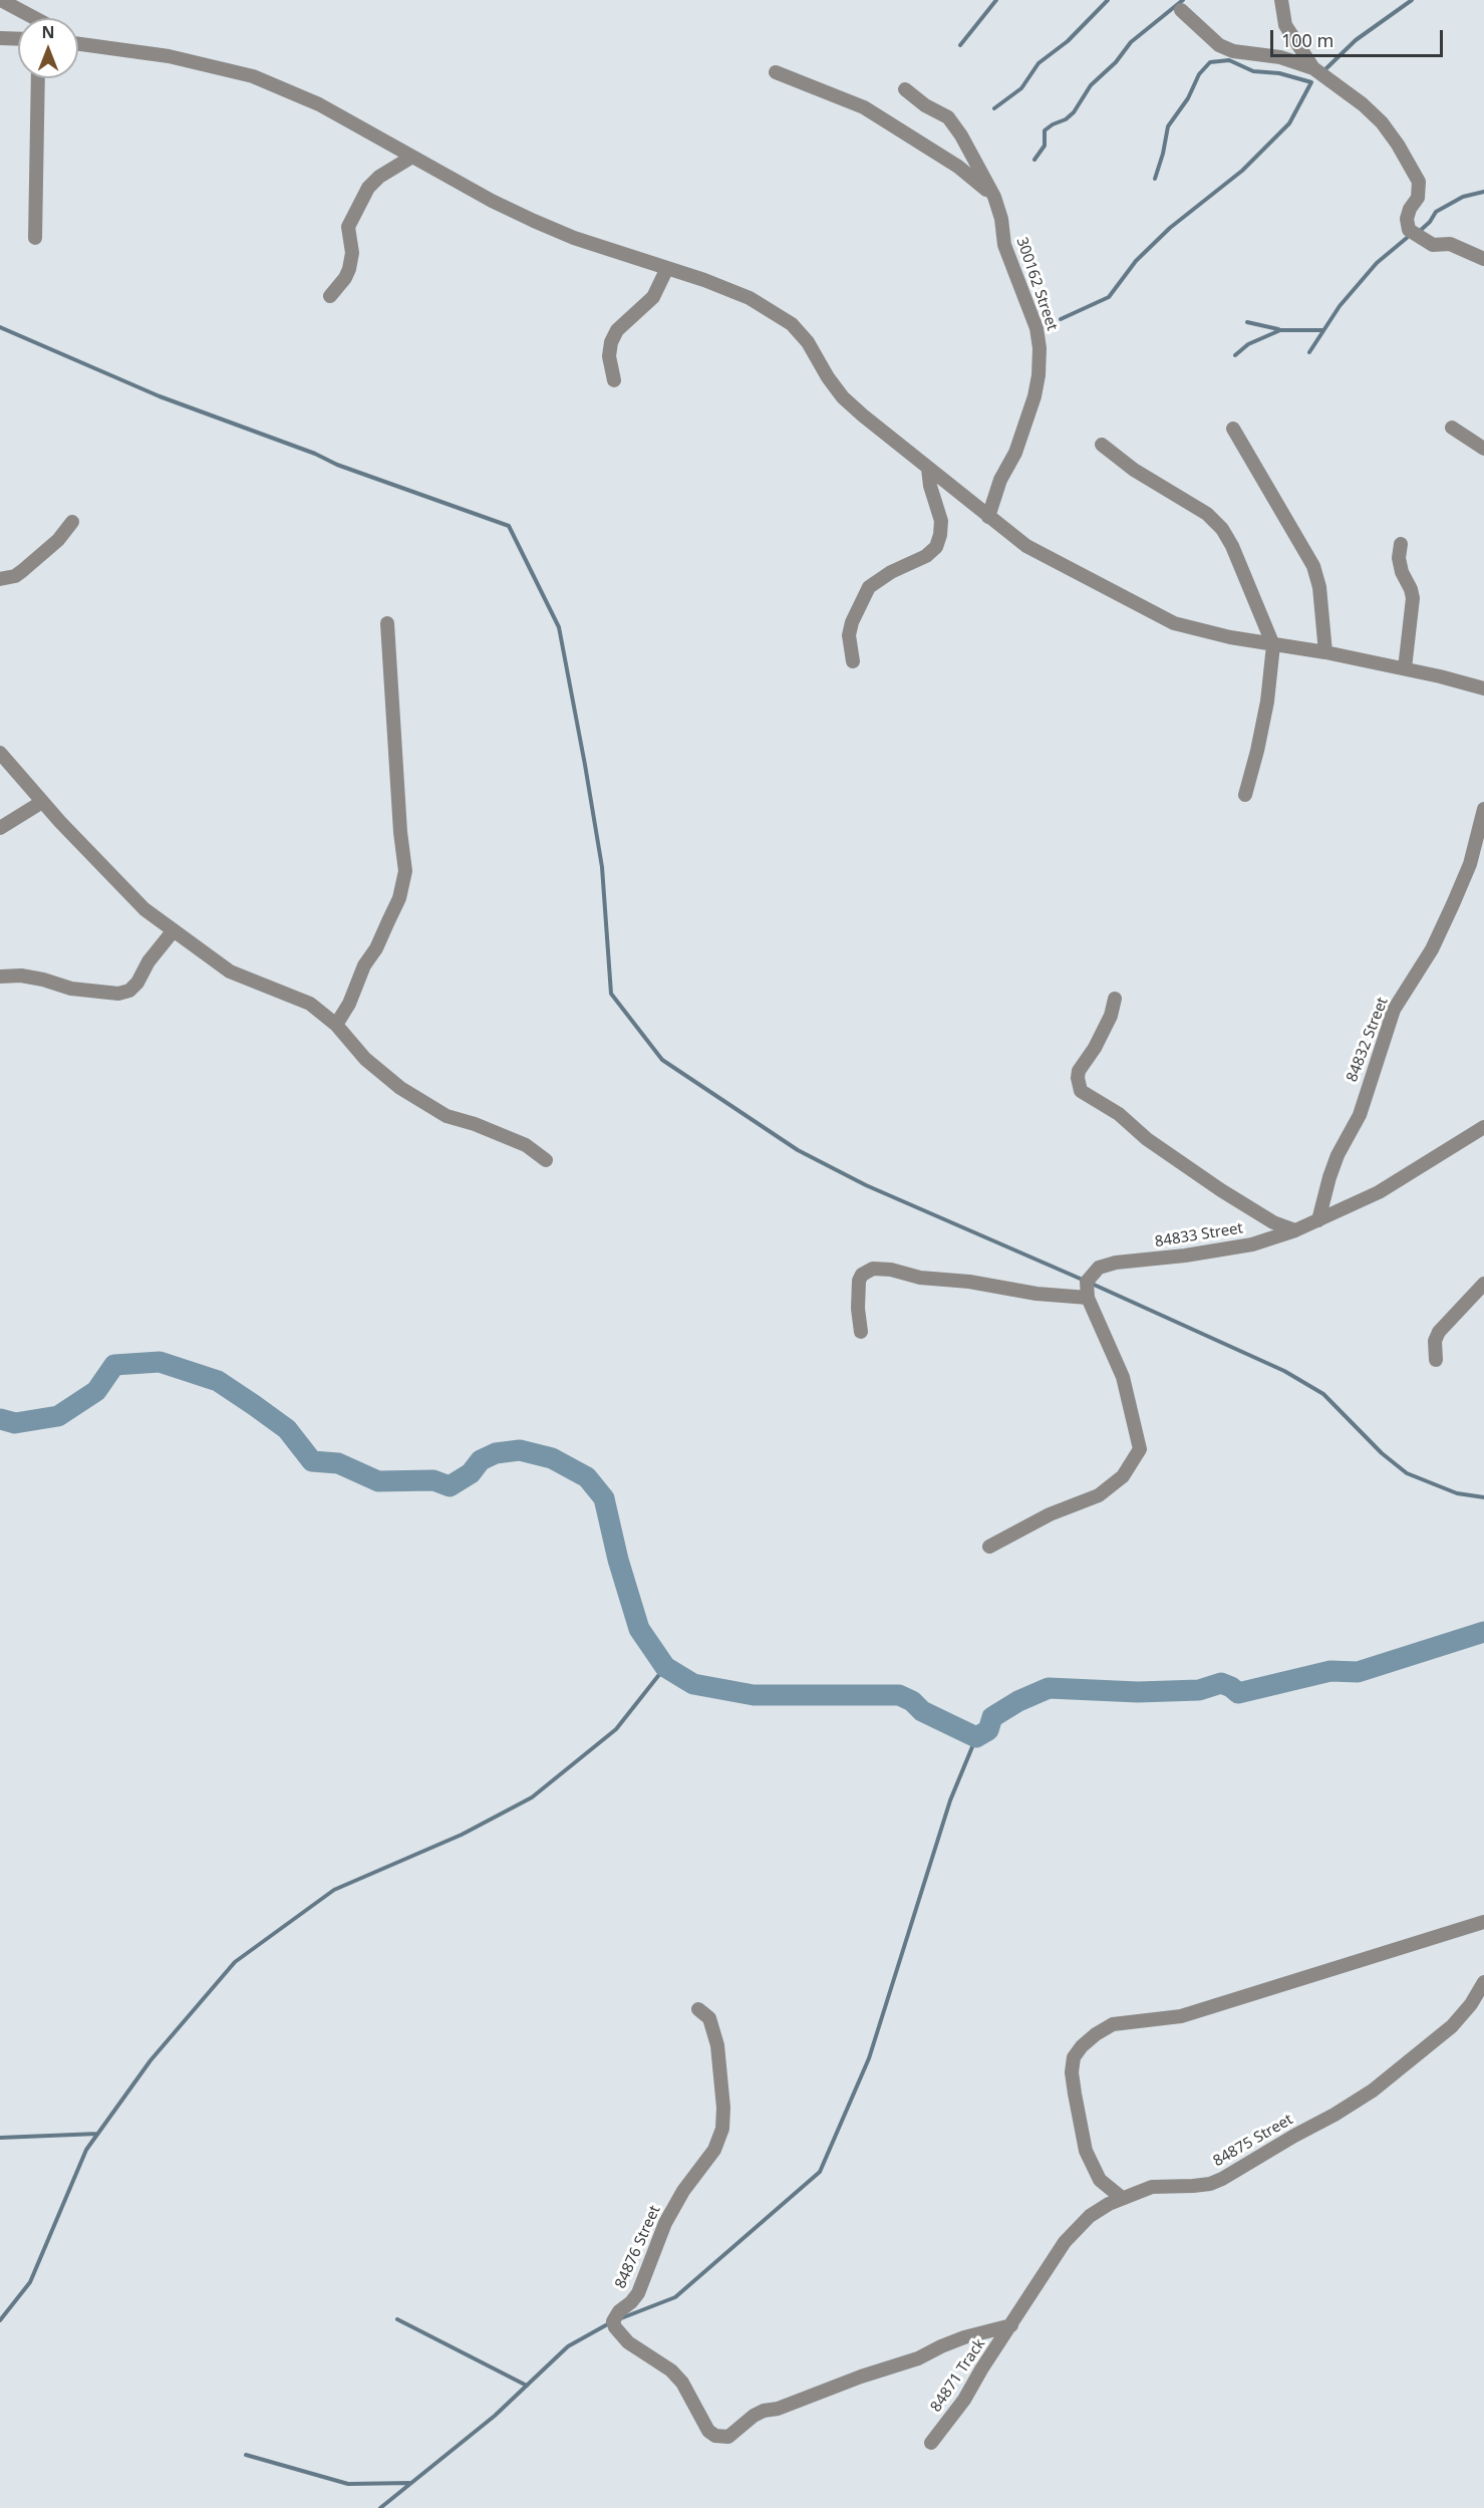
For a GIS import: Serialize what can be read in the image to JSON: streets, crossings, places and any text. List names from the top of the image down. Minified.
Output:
{"streets":{"street":["300162 Street","84832 Street","84833 Street","84875 Street","84876 Street","84871 Track"]},"crossings":[["84832 Street","84833 Street"],["84875 Street","84876 Street"],["84875 Street","84871 Track"],["84876 Street","84871 Track"]],"scale_bar":"100 m","north":"top"}
